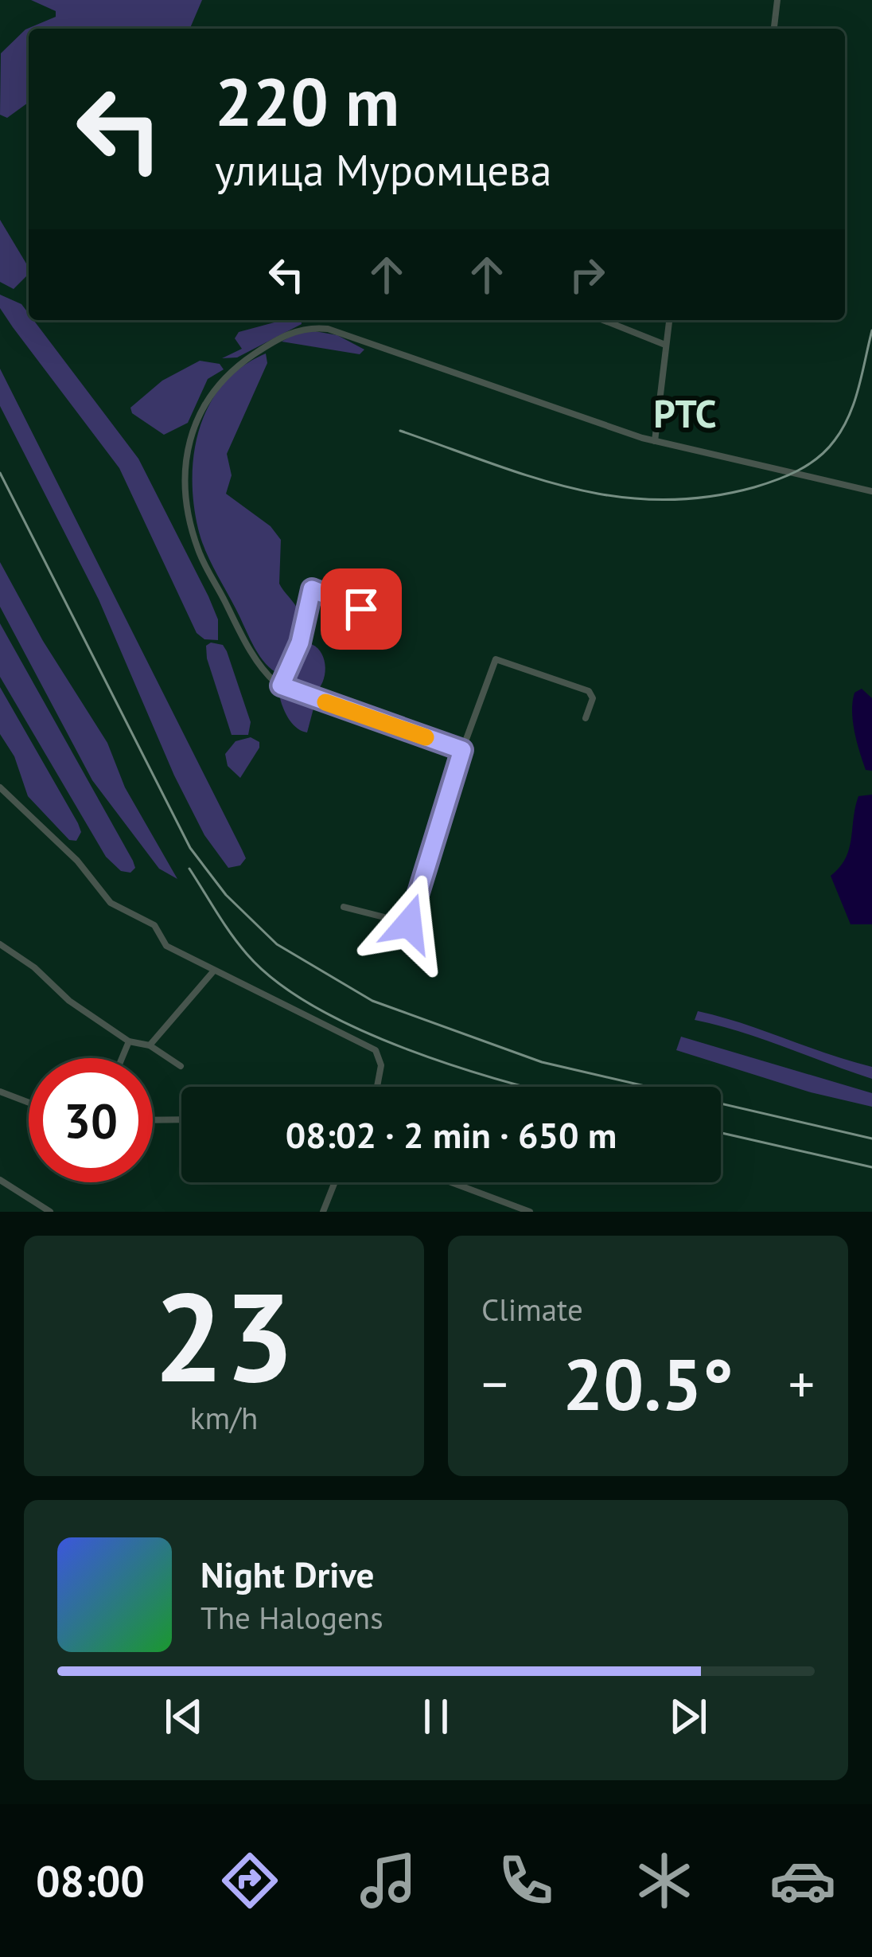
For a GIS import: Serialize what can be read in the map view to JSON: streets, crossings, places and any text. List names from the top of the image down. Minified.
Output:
{"districts":["РТС"],"page":{"turn":["220 m","улица Муромцева"],"limit":"30","trip":"08:02 · 2 min · 650 m","tile":[["23","km/h"],"Climate"],"heat":["−","20.5°","+"],"song":["Night Drive","The Halogens"],"tabs":"08:00"}}
